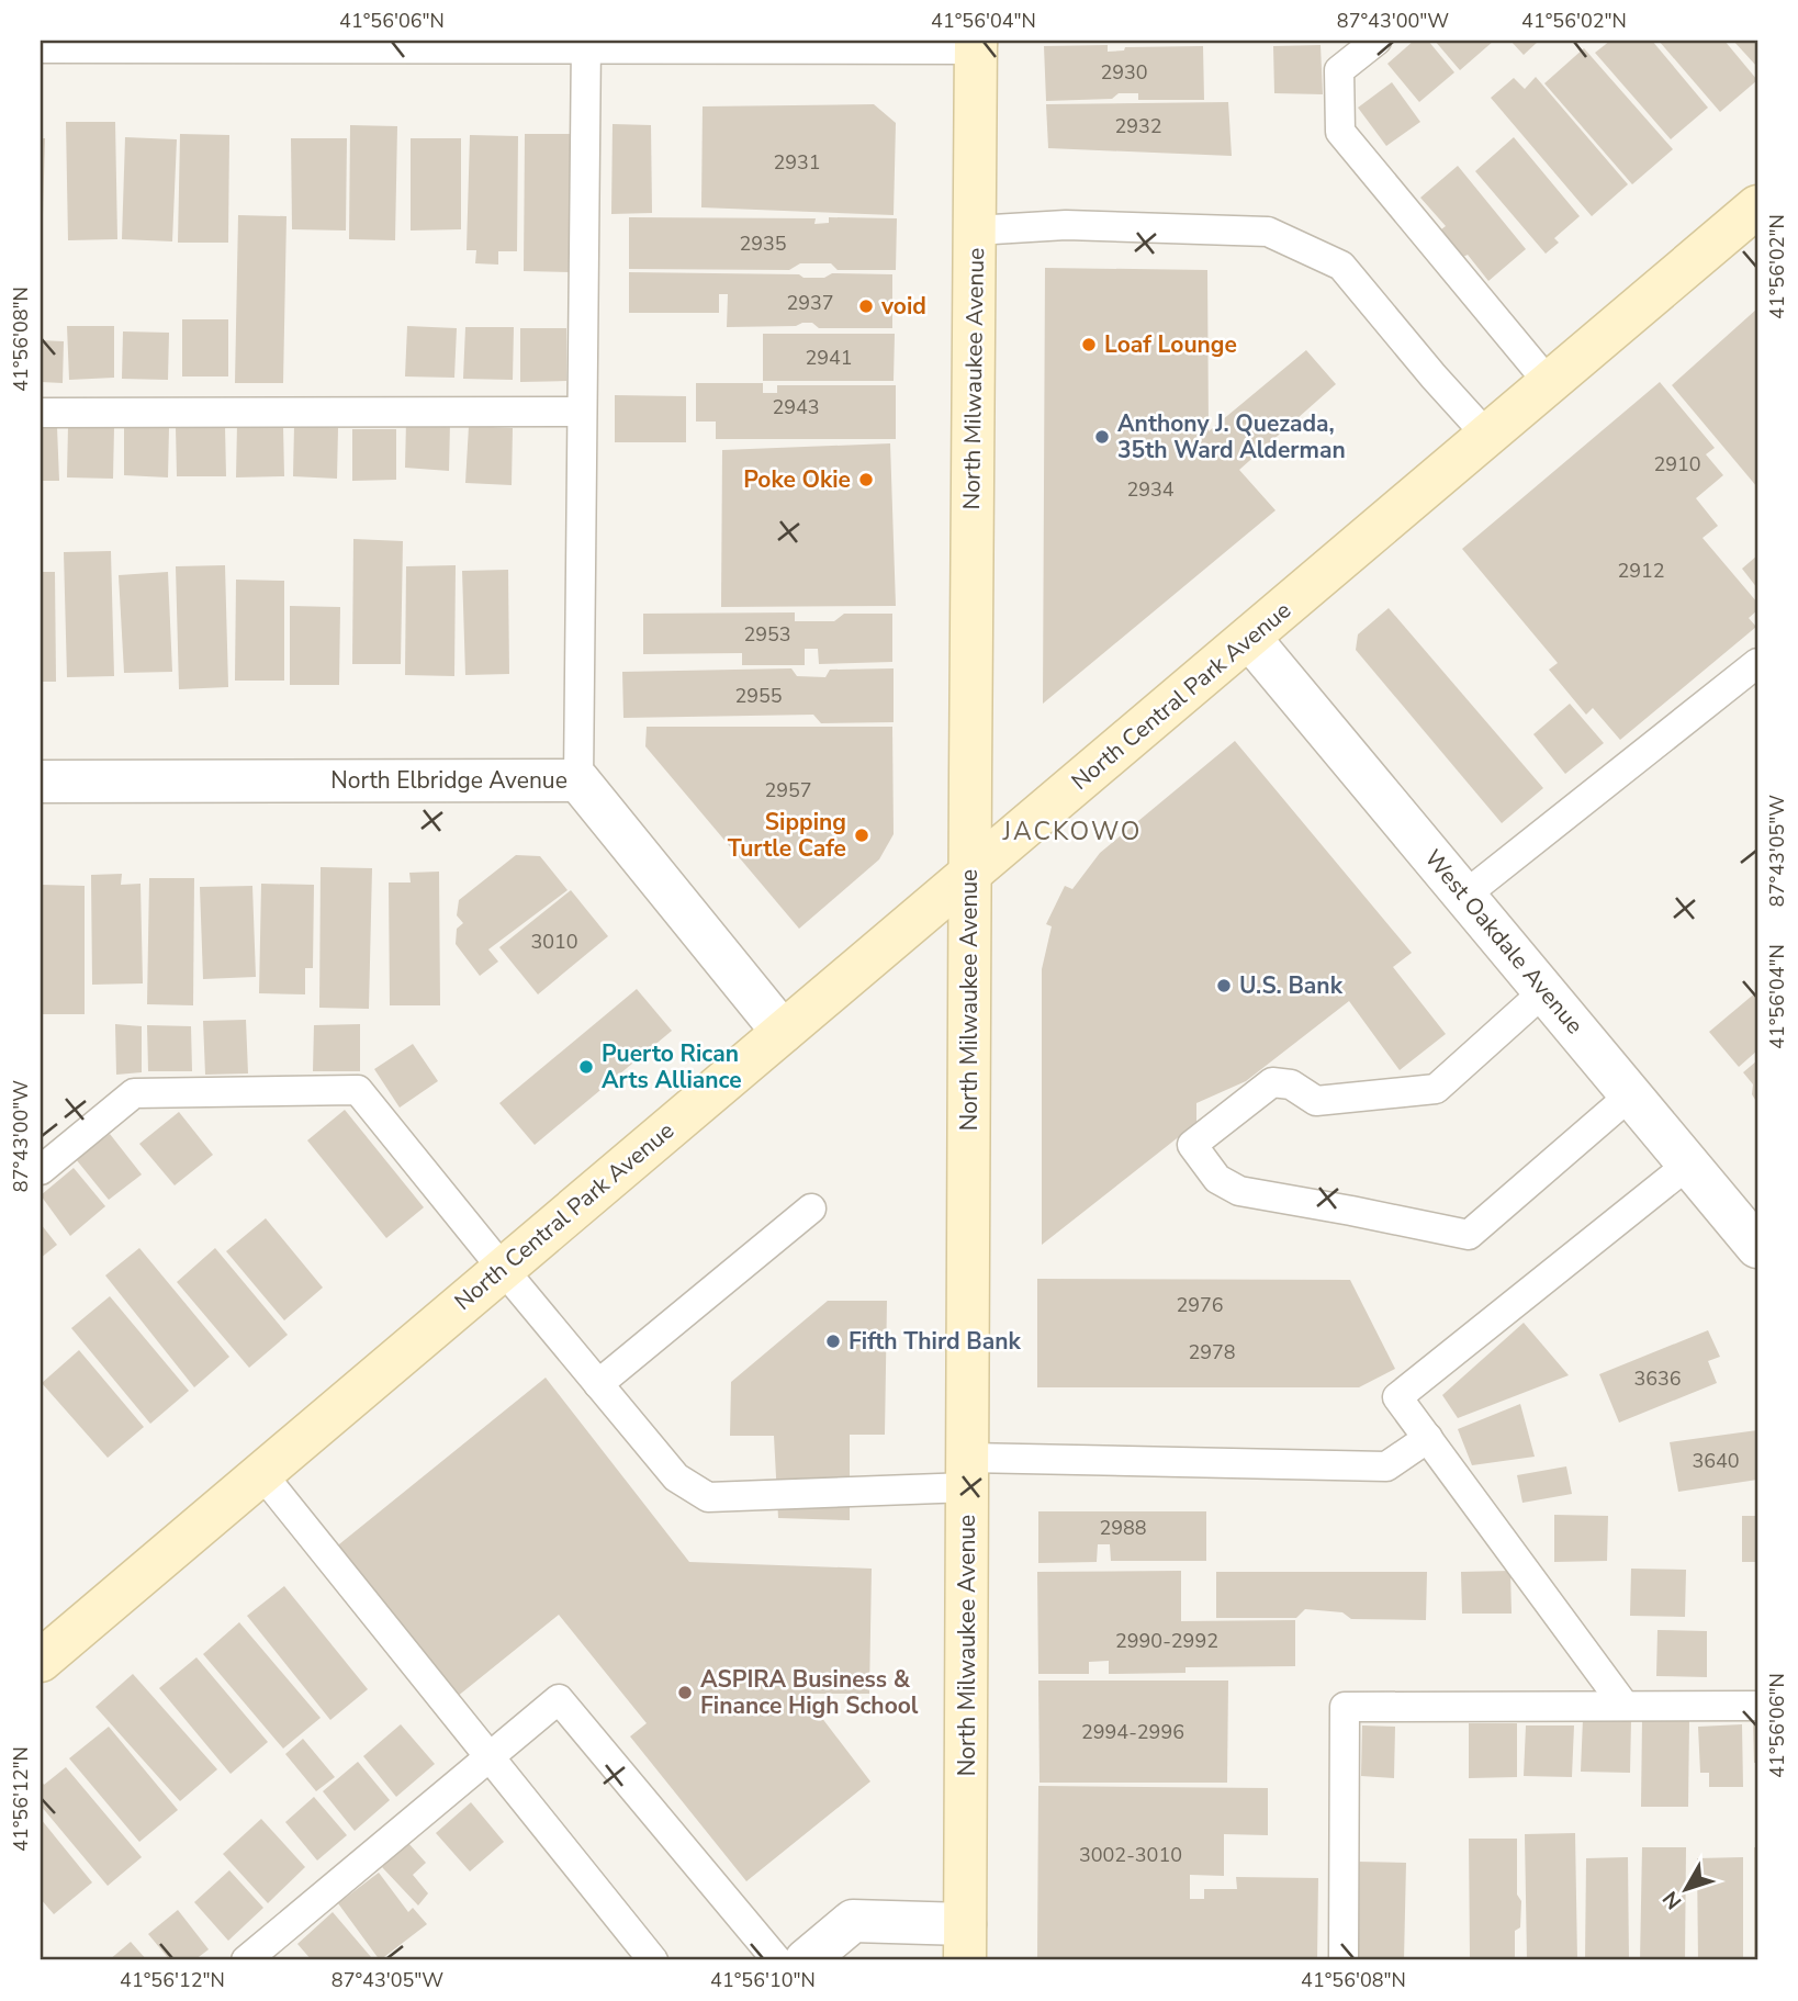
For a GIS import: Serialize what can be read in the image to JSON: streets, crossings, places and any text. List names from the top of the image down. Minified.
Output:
{"streets":{"street":["North Milwaukee Avenue","North Central Park Avenue","North Elbridge Avenue","West Oakdale Avenue"]},"crossings":[["North Milwaukee Avenue","North Central Park Avenue"],["North Central Park Avenue","North Elbridge Avenue"],["North Central Park Avenue","West Oakdale Avenue"]],"districts":["JACKOWO"],"places":["void","Loaf Lounge","Anthony J. Quezada, 35th Ward Alderman","Poke Okie","Sipping Turtle Cafe","U.S. Bank","Puerto Rican Arts Alliance","Fifth Third Bank","ASPIRA Business & Finance High School"],"house_numbers":["2930","2932","2931","2935","2937","2941","2943","2910","2934","2912","2953","2955","2957","3010","2976","2978","3636","3640","2988","2990-2992","2994-2996","3002-3010"],"north":"bottom left","coordinates":["41°56'06\"N","41°56'04\"N","87°43'00\"W","41°56'02\"N","41°56'08\"N","87°43'05\"W","41°56'12\"N","41°56'10\"N"]}
